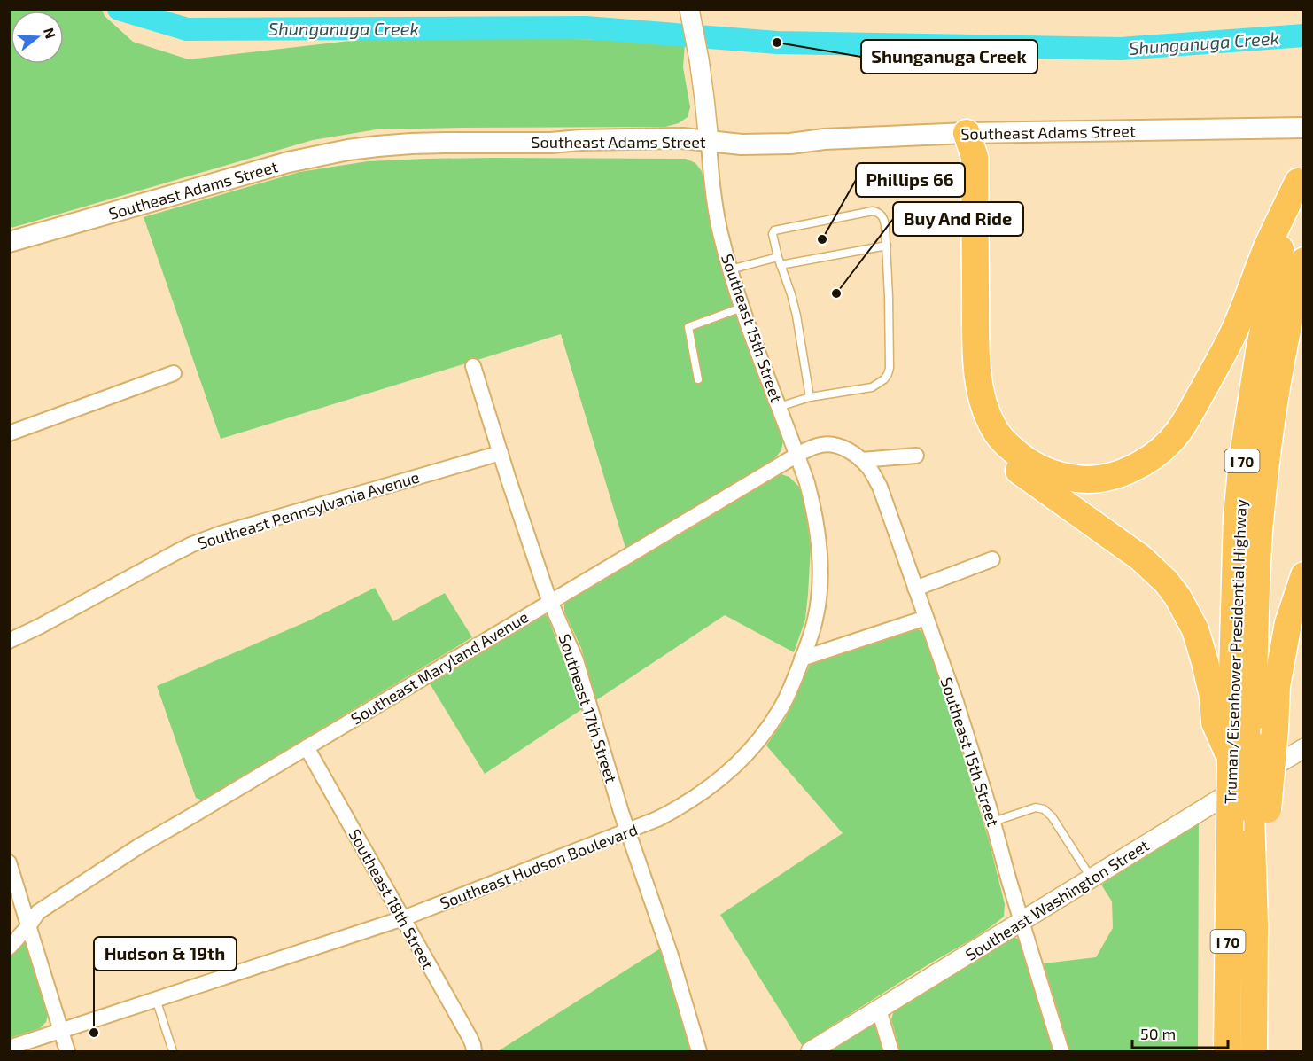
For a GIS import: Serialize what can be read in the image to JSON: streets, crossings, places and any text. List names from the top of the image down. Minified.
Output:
{"streets":{"highway":["I 70","Truman/Eisenhower Presidential Highway"],"main road":["Southeast Adams Street"],"street":["Southeast 15th Street","Southeast Pennsylvania Avenue","Southeast Maryland Avenue","Southeast 17th Street","Southeast Hudson Boulevard","Southeast 18th Street","Southeast Washington Street"]},"crossings":[["Southeast Adams Street","Southeast 15th Street"],["Southeast 15th Street","Southeast Maryland Avenue"],["Southeast 15th Street","Southeast Hudson Boulevard"],["Southeast 15th Street","Southeast Washington Street"],["Southeast Pennsylvania Avenue","Southeast 17th Street"],["Southeast Maryland Avenue","Southeast 17th Street"],["Southeast Maryland Avenue","Southeast Hudson Boulevard"],["Southeast Maryland Avenue","Southeast 18th Street"],["Southeast 17th Street","Southeast Hudson Boulevard"],["Southeast Hudson Boulevard","Southeast 18th Street"]],"water":["Shunganuga Creek"],"places":["Shunganuga Creek","Phillips 66","Buy And Ride","Hudson & 19th"],"scale_bar":"50 m","north":"right"}
